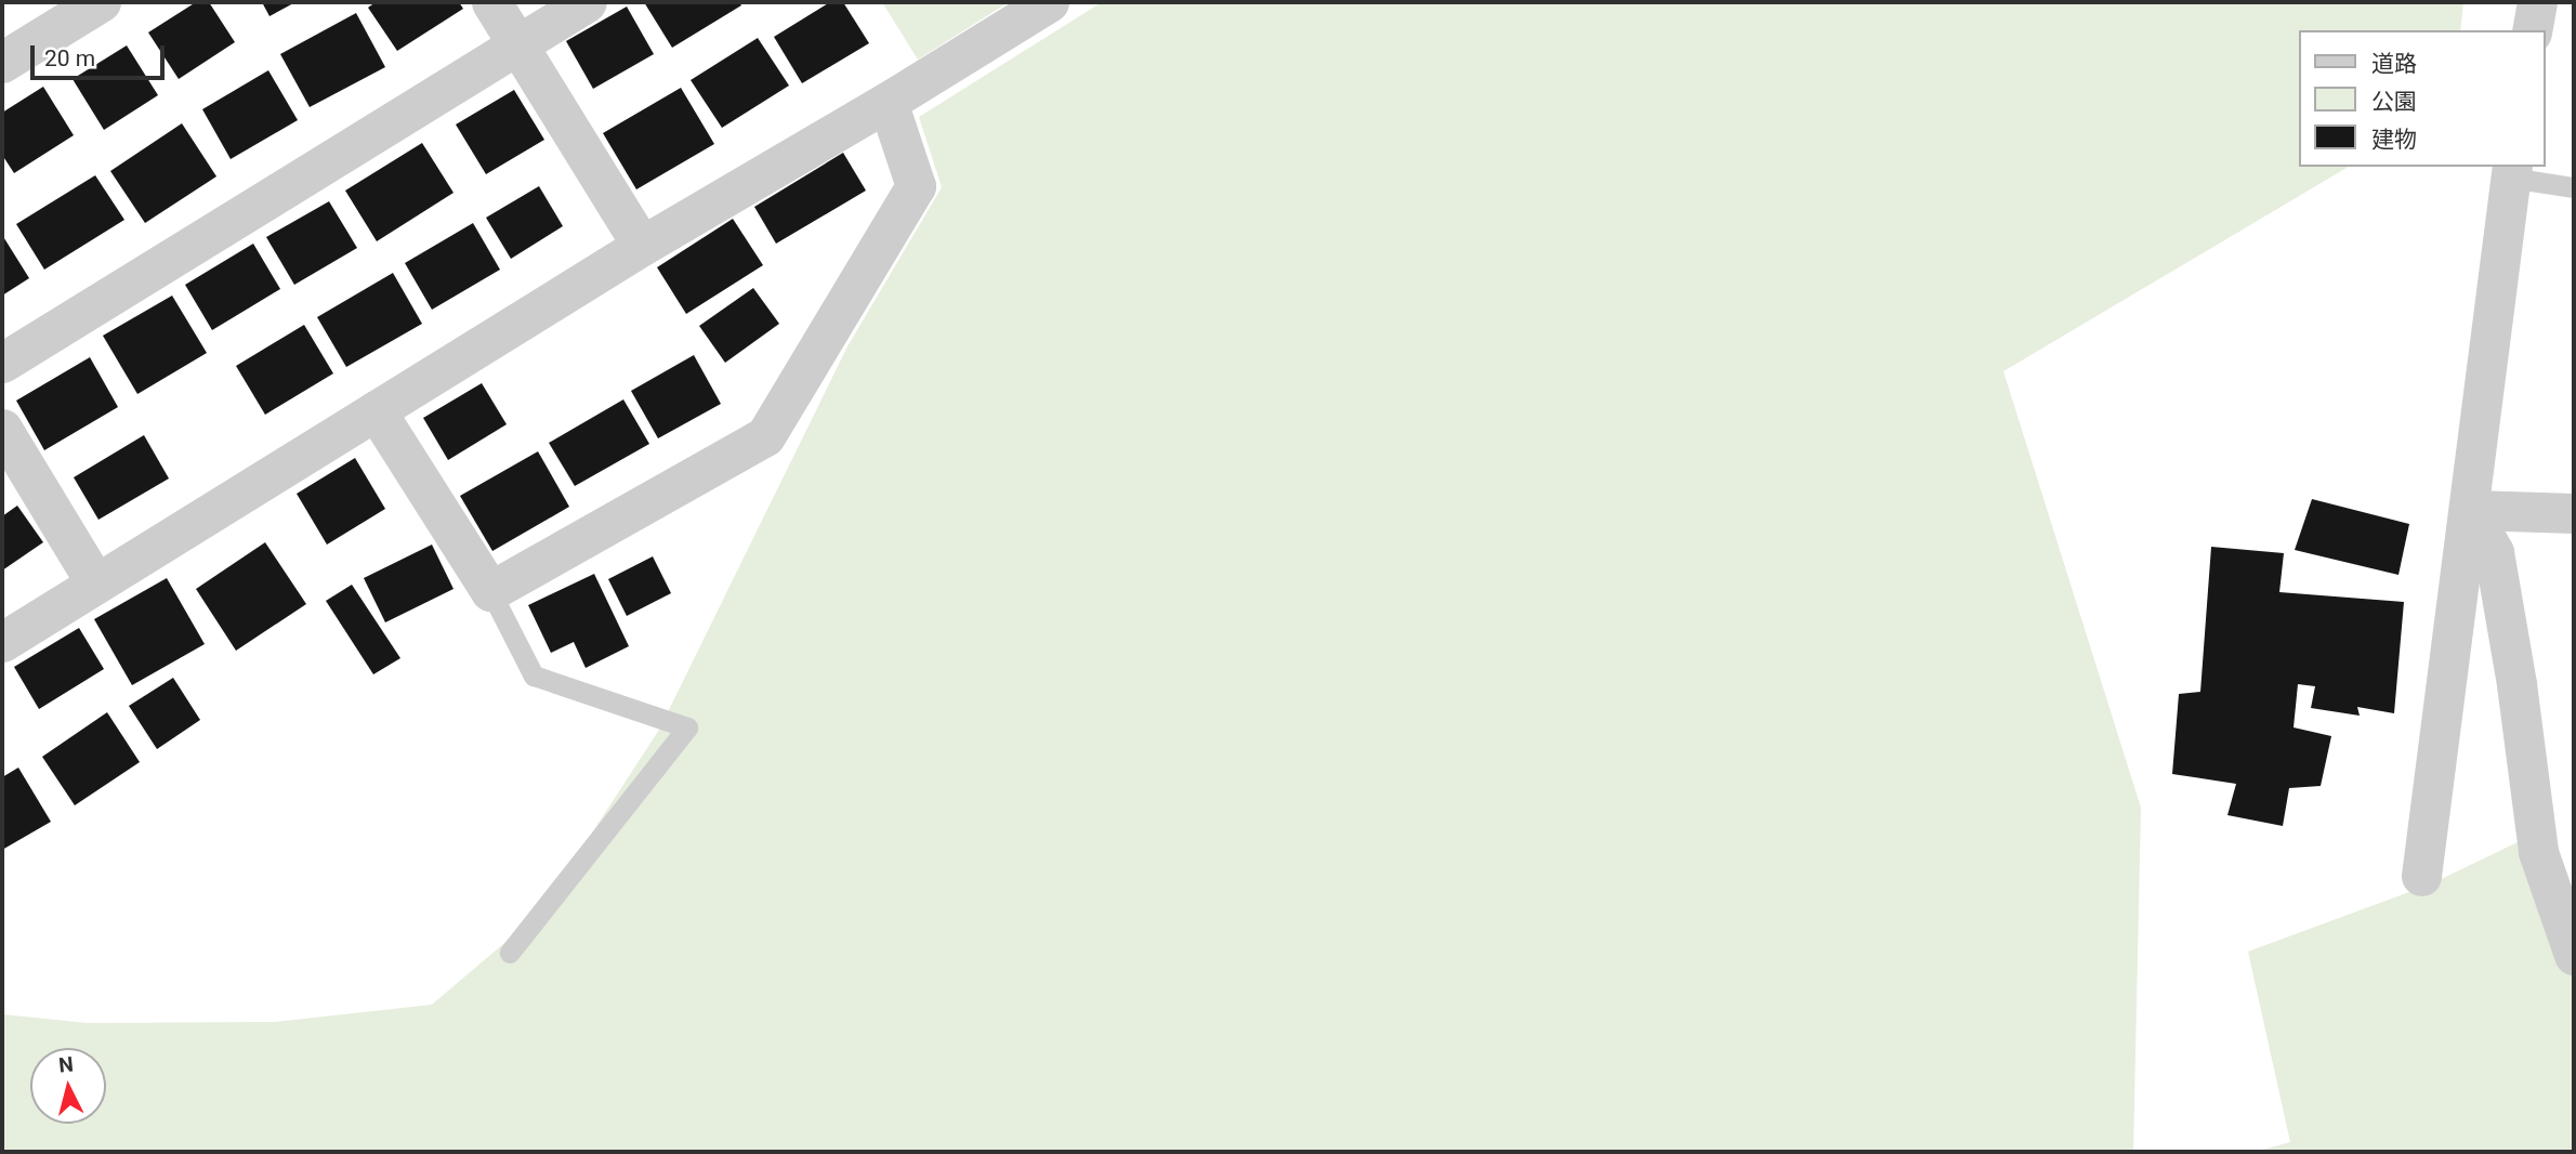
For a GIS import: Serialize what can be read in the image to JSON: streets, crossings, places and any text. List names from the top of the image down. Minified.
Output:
{"legend":["道路","公園","建物"],"scale_bar":"20 m","north":"top"}
